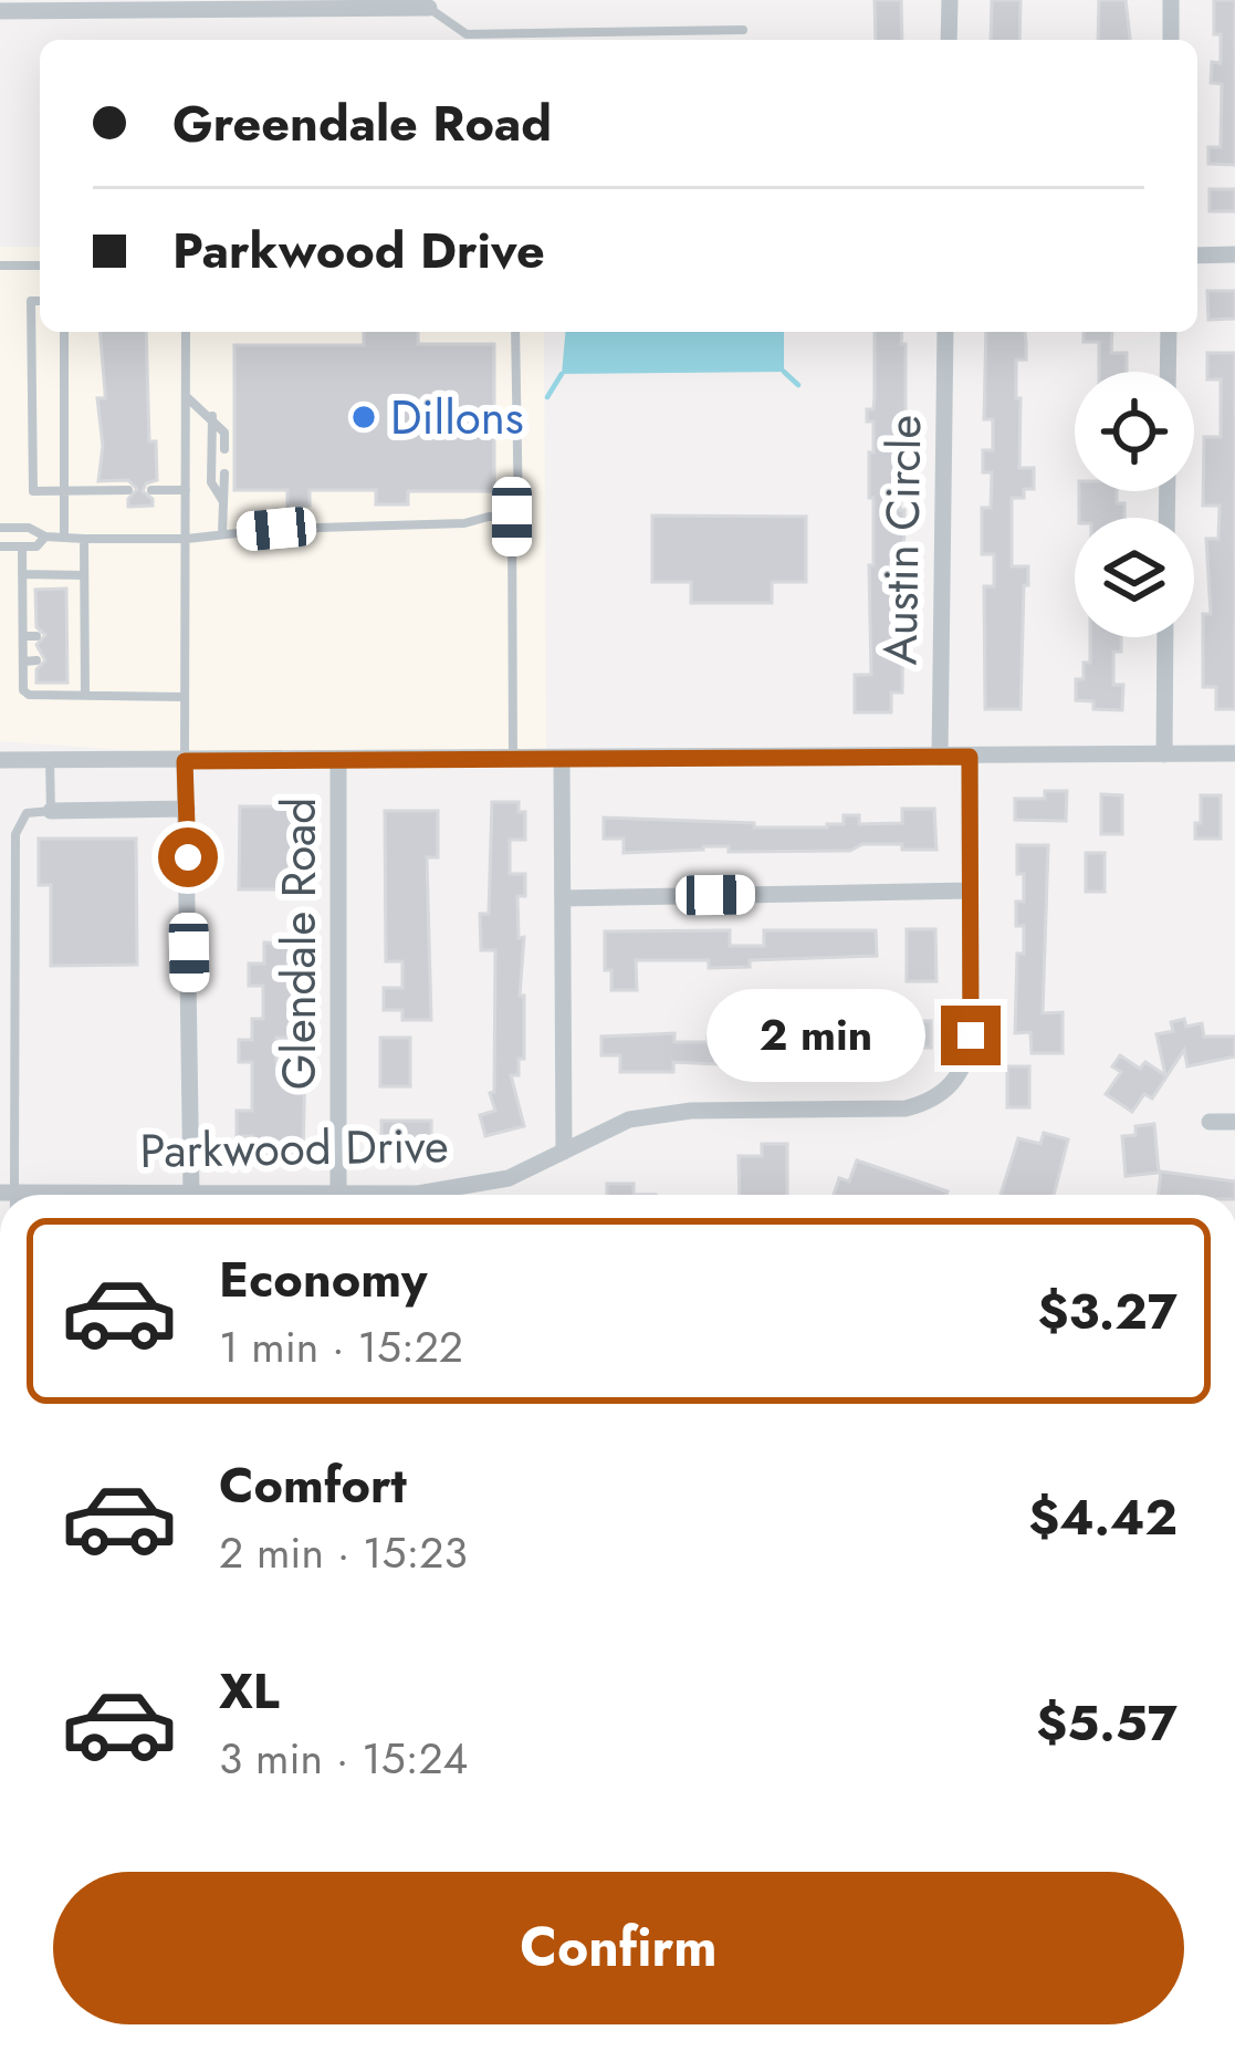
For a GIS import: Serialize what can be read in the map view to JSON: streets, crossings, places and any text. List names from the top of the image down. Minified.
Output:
{"streets":{"street":["Austin Circle","Glendale Road","Parkwood Drive"]},"places":["Dillons"],"page":{"banner":["Greendale Road","Parkwood Drive"],"bubble":"2 min","list":[{"name":"Economy","note":"1 min · 15:22","value":"$3.27"},{"name":"Comfort","note":"2 min · 15:23","value":"$4.42"},{"name":"XL","note":"3 min · 15:24","value":"$5.57"}],"buttons":"Confirm"}}
